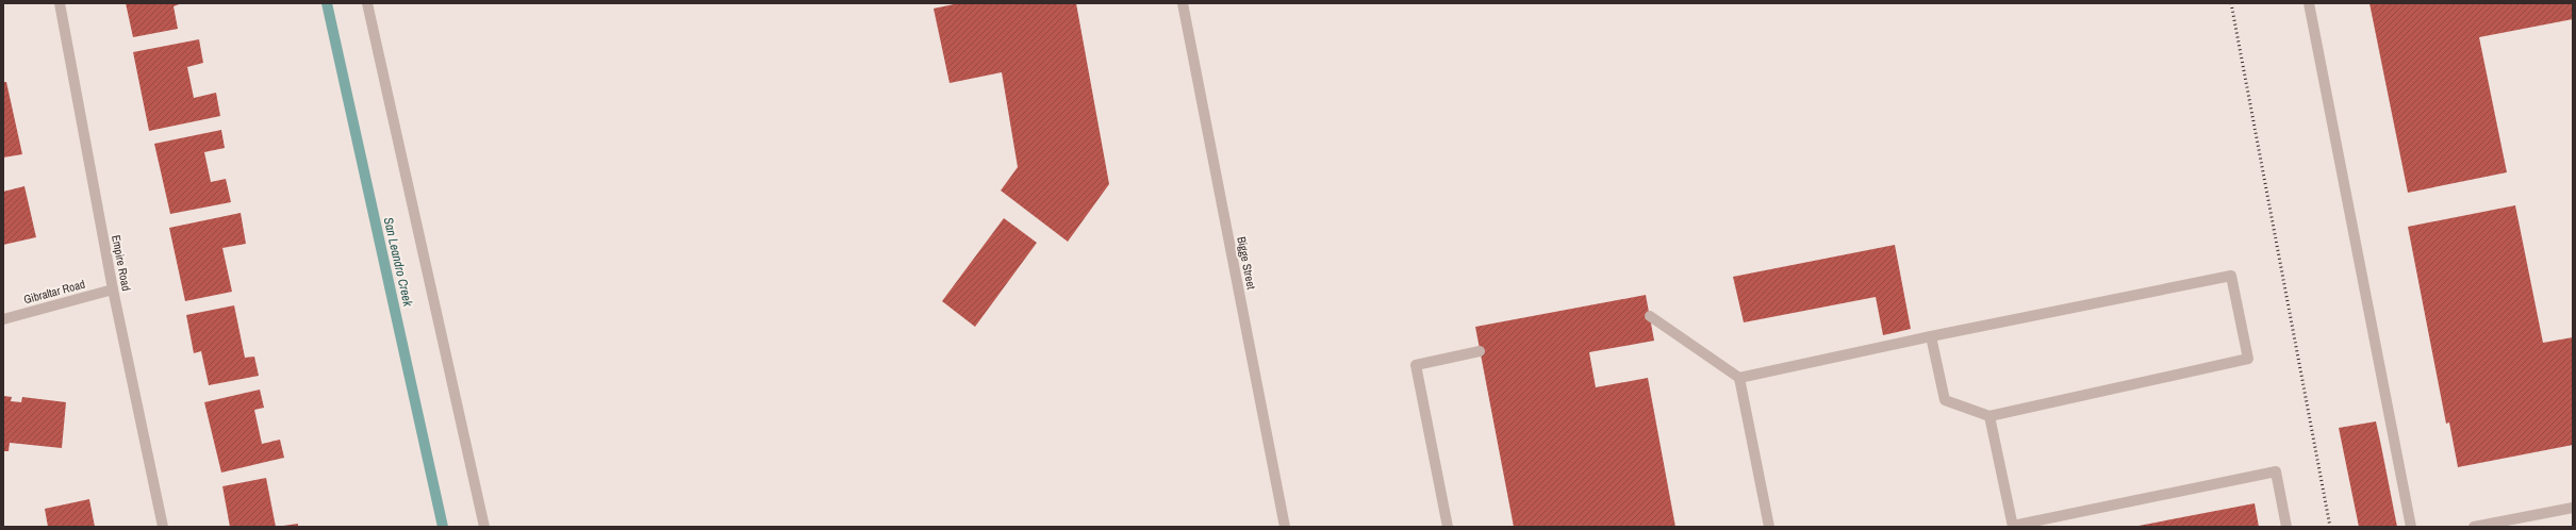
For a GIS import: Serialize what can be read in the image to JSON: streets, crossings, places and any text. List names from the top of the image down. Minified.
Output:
{"streets":{"street":["Empire Road","Bigge Street","Gibraltar Road"]},"crossings":[["Empire Road","Gibraltar Road"]],"water":["San Leandro Creek"]}
